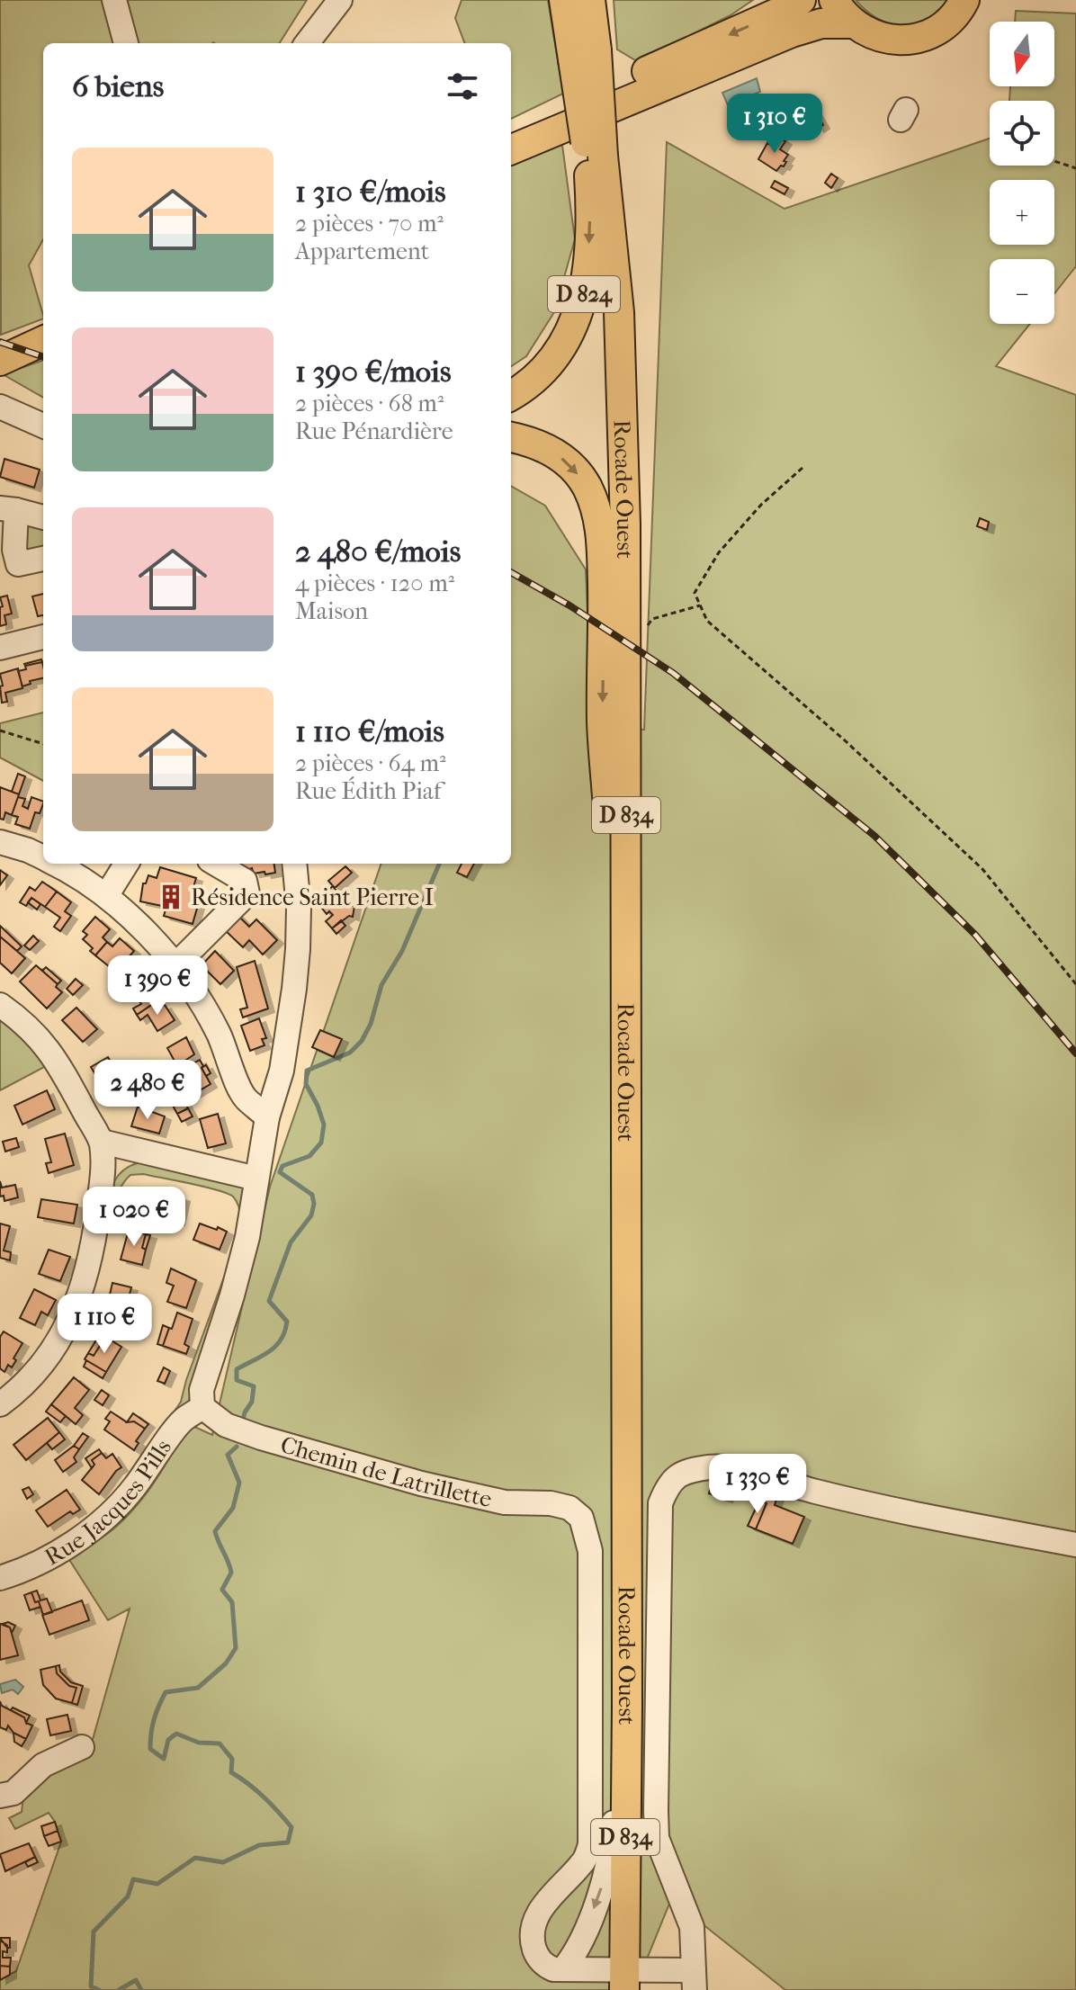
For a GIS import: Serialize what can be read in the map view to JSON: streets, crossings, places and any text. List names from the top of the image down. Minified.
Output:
{"streets":{"main road":["D 824","Rocade Ouest","D 834"],"street":["Chemin de Latrillette","Rue Jacques Pills"]},"crossings":[["D 824","Rocade Ouest"],["D 824","D 834"],["Rocade Ouest","D 834"],["Chemin de Latrillette","Rue Jacques Pills"]],"places":{"building":["Résidence Saint Pierre I"]},"north":"bottom","page":{"map_buttons":["+","−"],"heading":"6 biens","price":["1 310 €","1 390 €","2 480 €","1 020 €","1 110 €","1 330 €"],"list":[{"name":"1 310 €/mois","note":"2 pièces · 70 m² · Appartement"},{"name":"1 390 €/mois","note":"2 pièces · 68 m² · Rue Pénardière"},{"name":"2 480 €/mois","note":"4 pièces · 120 m² · Maison"},{"name":"1 110 €/mois","note":"2 pièces · 64 m² · Rue Édith Piaf"}]}}
